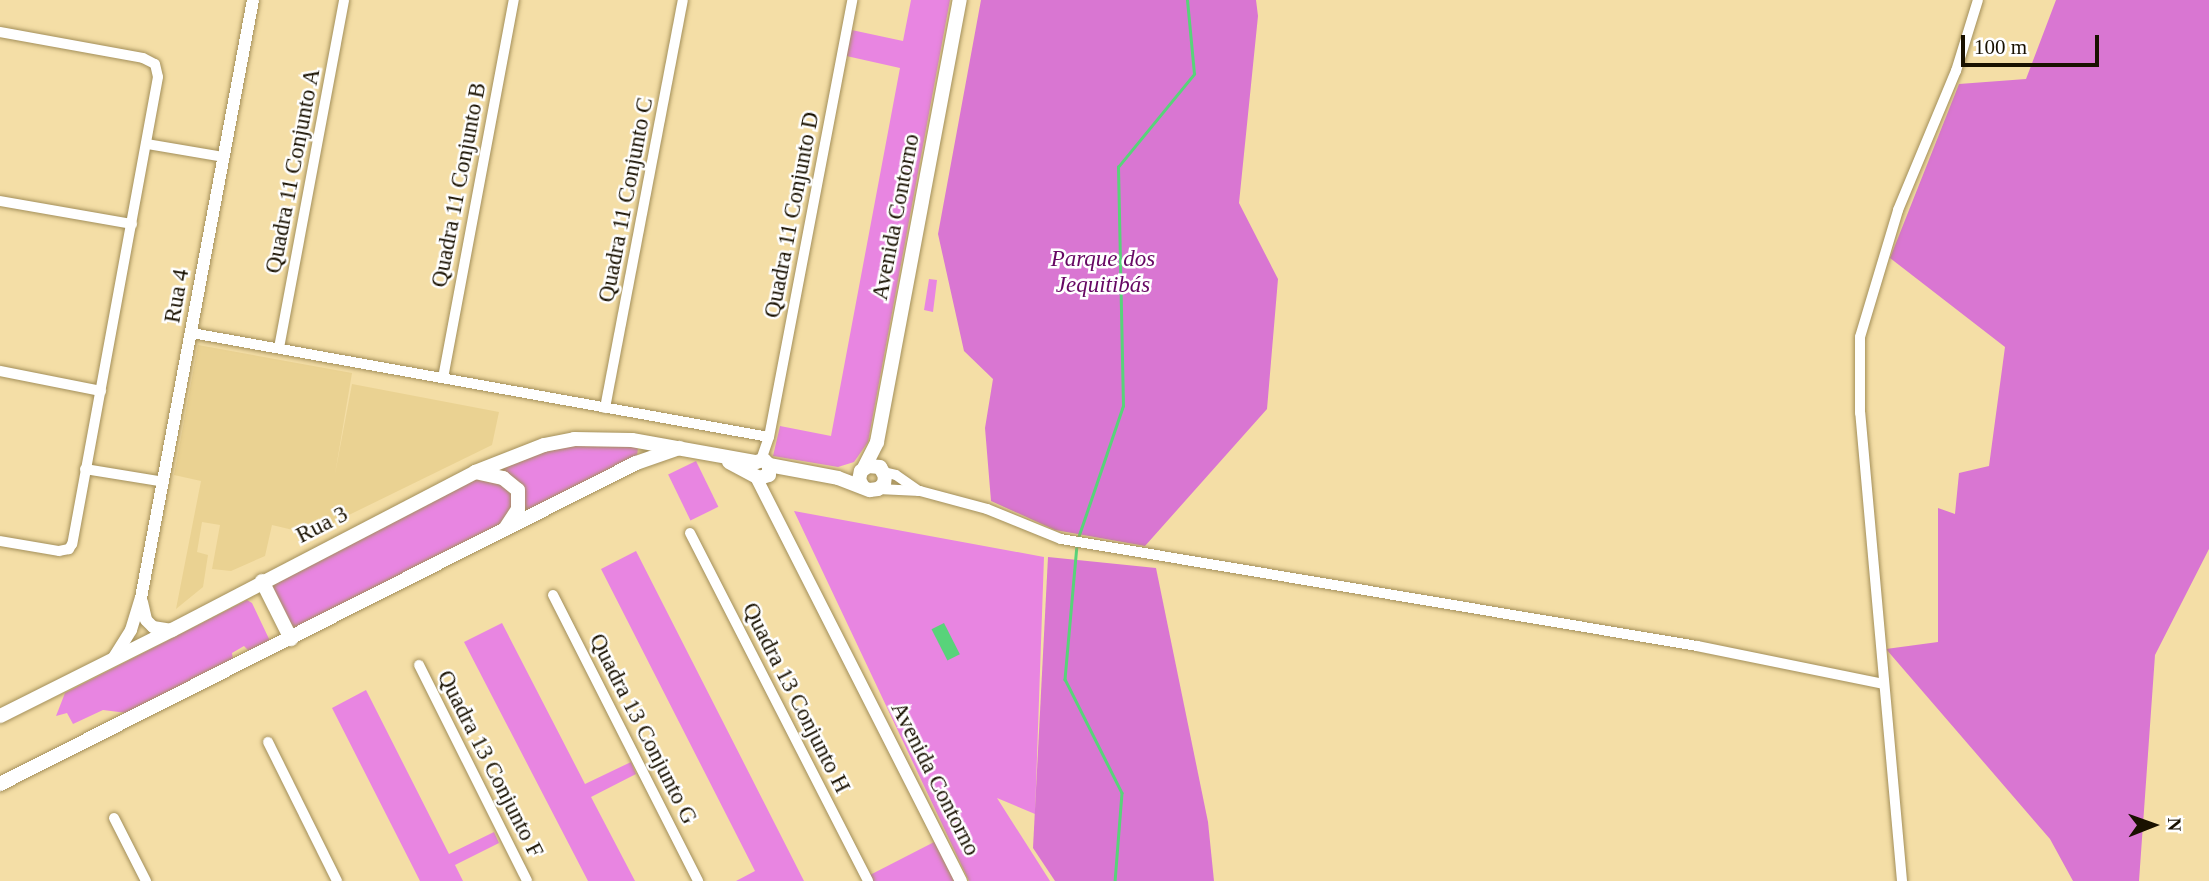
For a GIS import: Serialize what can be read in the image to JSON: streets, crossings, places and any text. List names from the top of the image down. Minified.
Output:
{"streets":{"main road":["Avenida Contorno","Rua 3"],"street":["Quadra 11 Conjunto A","Quadra 11 Conjunto B","Quadra 11 Conjunto C","Quadra 11 Conjunto D","Rua 4","Quadra 13 Conjunto H","Quadra 13 Conjunto G","Quadra 13 Conjunto F"]},"crossings":[["Quadra 11 Conjunto D","Avenida Contorno"],["Quadra 11 Conjunto D","Rua 3"],["Avenida Contorno","Rua 3"],["Rua 4","Rua 3"]],"parks":["Parque dos Jequitibás"],"scale_bar":"100 m","north":"right"}
